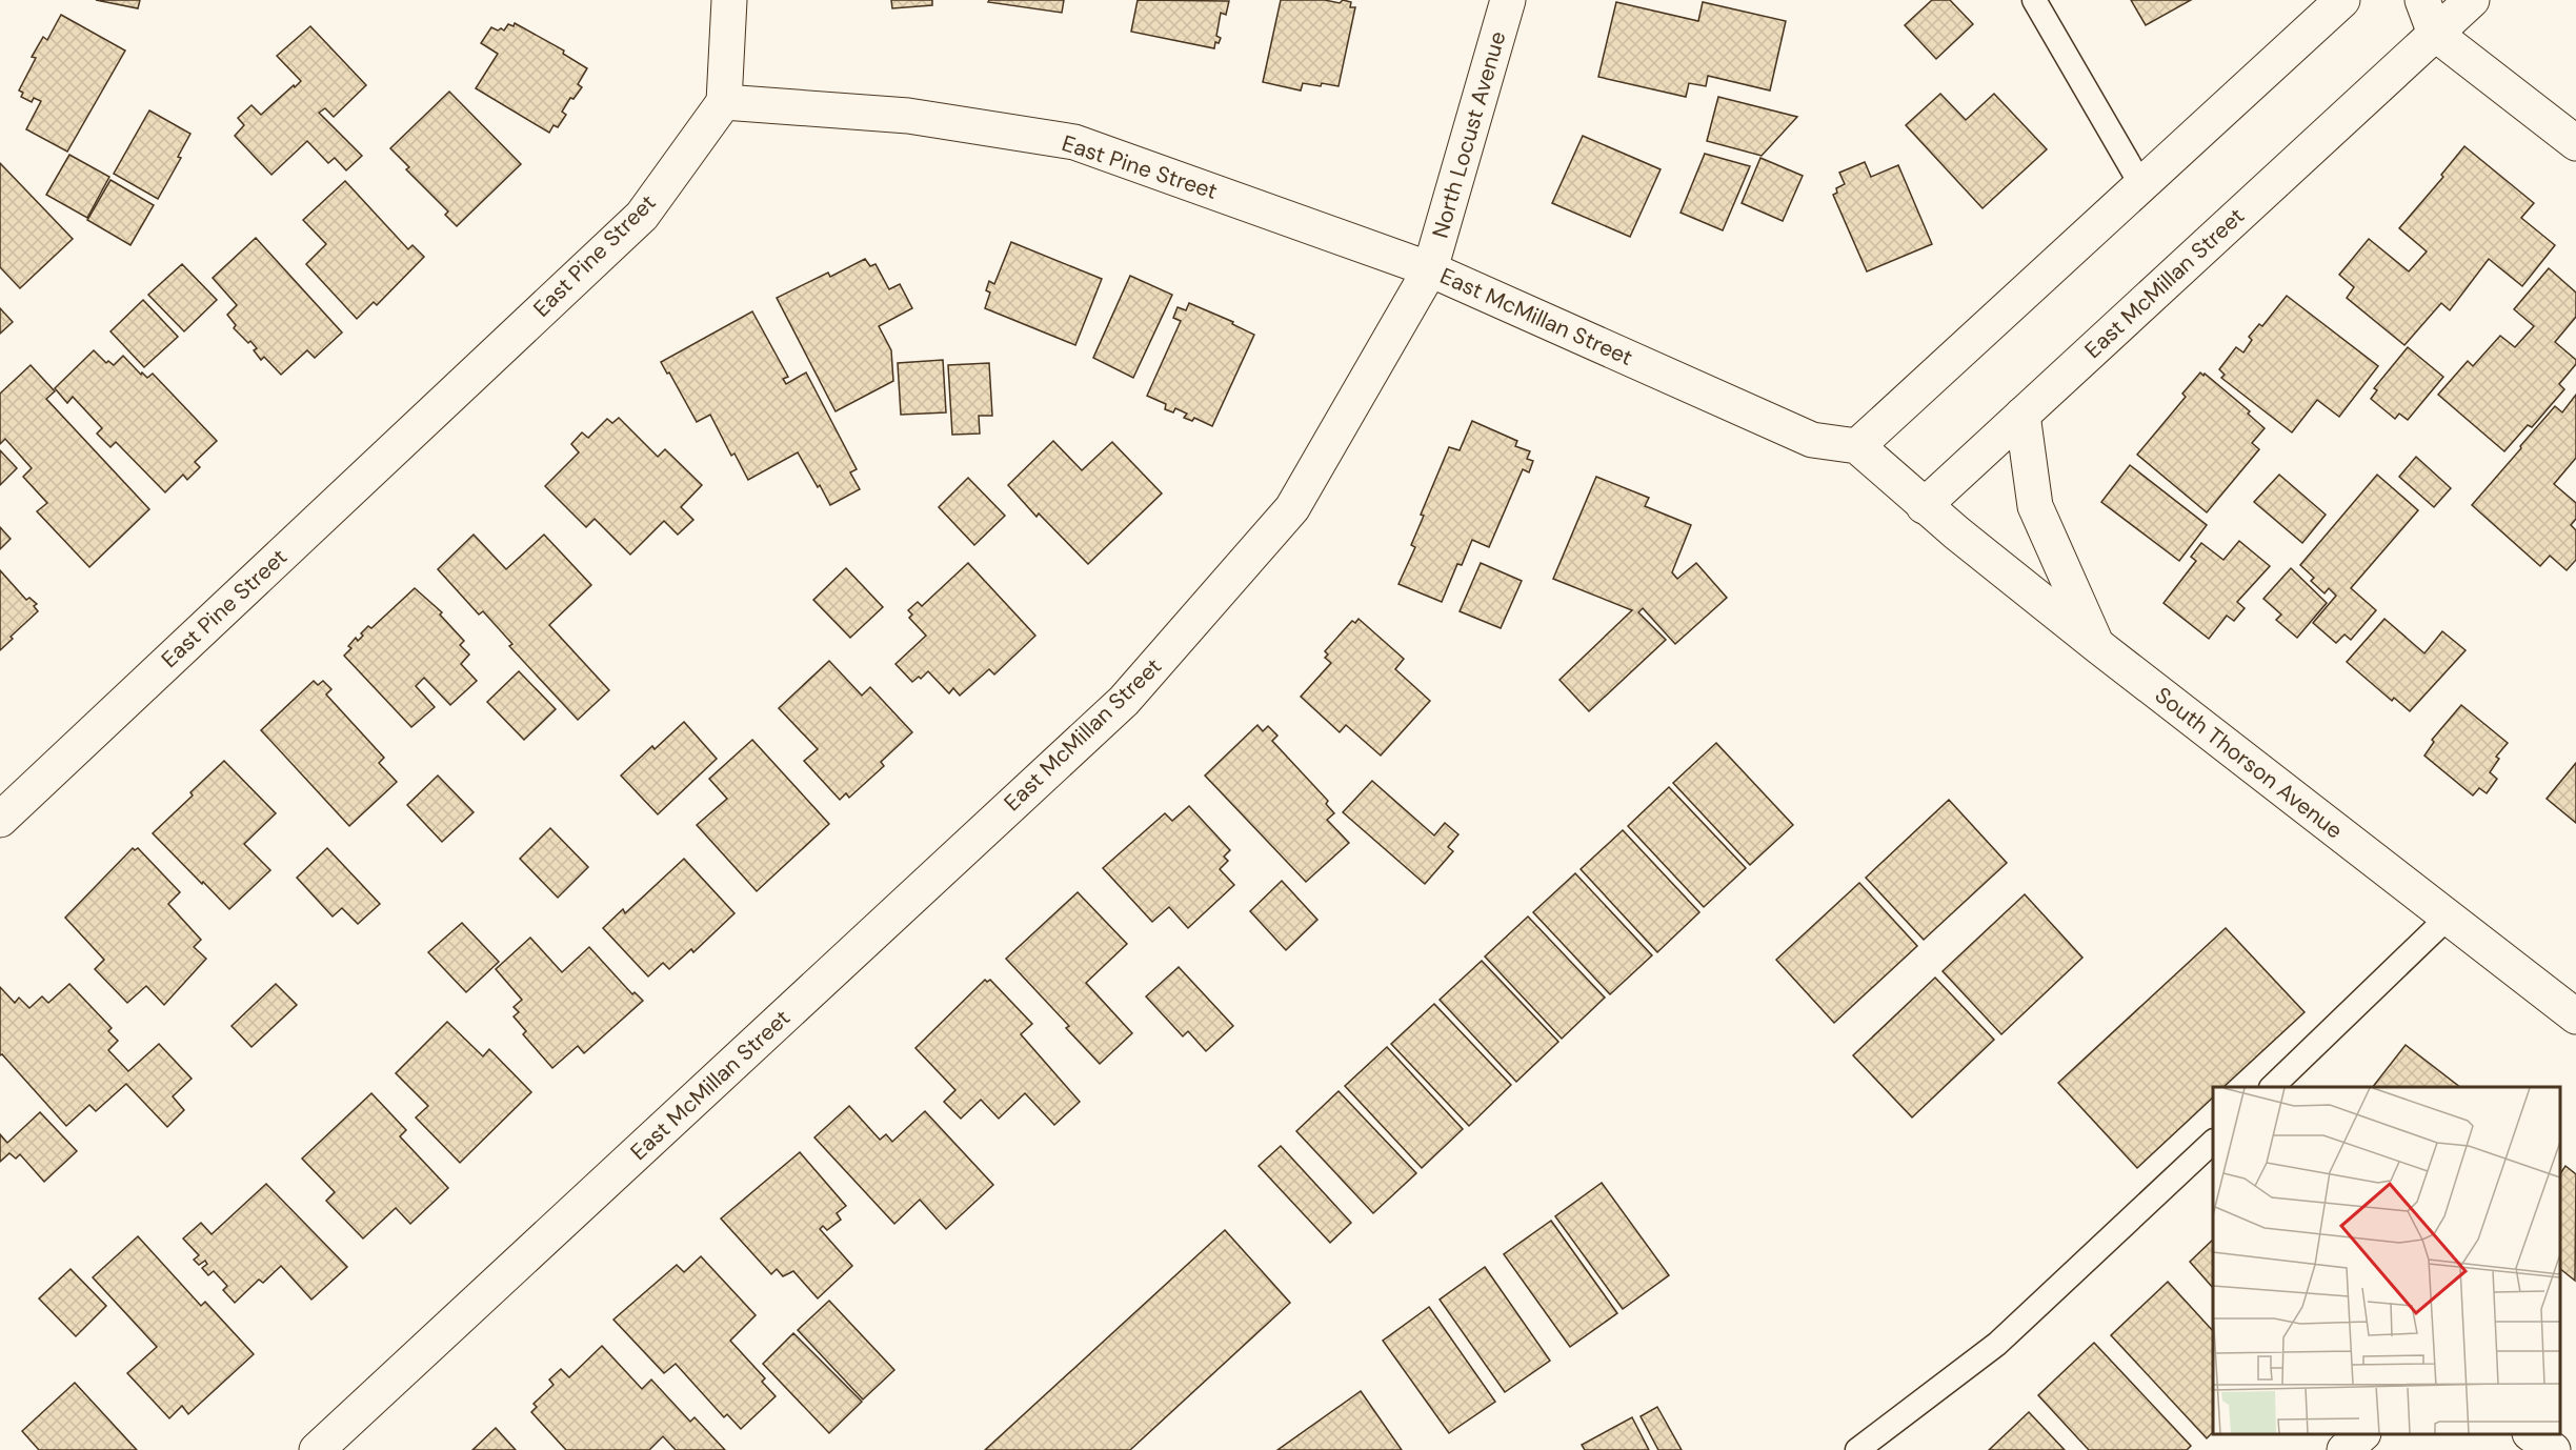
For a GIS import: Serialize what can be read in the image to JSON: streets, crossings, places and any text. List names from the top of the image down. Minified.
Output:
{"streets":{"street":["North Locust Avenue","East Pine Street","East McMillan Street","South Thorson Avenue"]},"crossings":[["North Locust Avenue","East Pine Street"],["North Locust Avenue","East McMillan Street"],["East Pine Street","East McMillan Street"],["East McMillan Street","South Thorson Avenue"]]}
